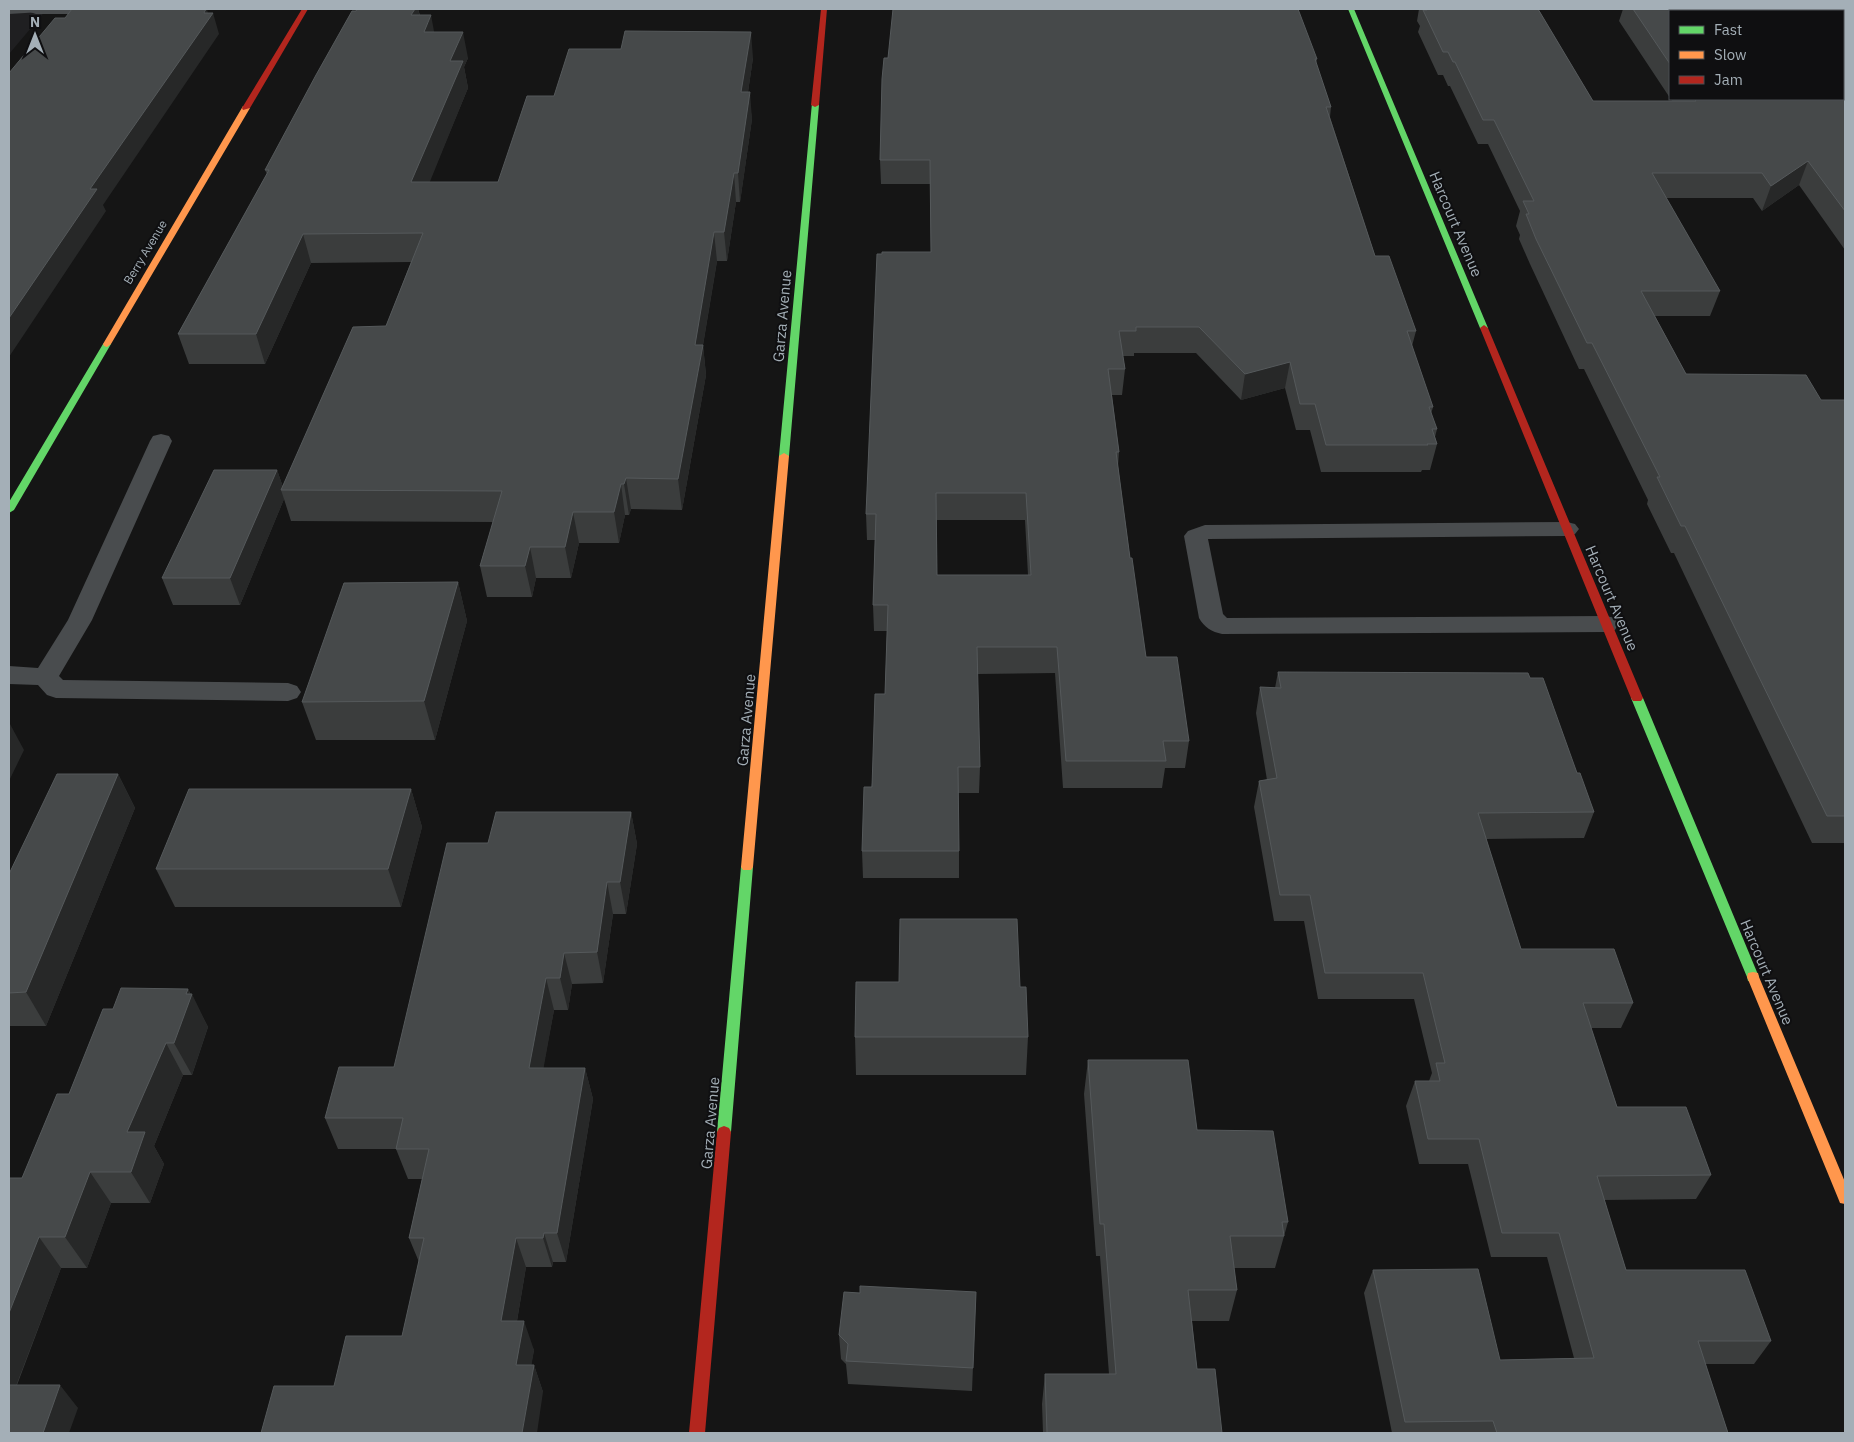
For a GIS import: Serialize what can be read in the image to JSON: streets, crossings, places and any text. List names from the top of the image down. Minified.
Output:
{"streets":{"street":["Harcourt Avenue","Berry Avenue","Garza Avenue"]},"legend":["Fast","Slow","Jam"],"north":"top"}
